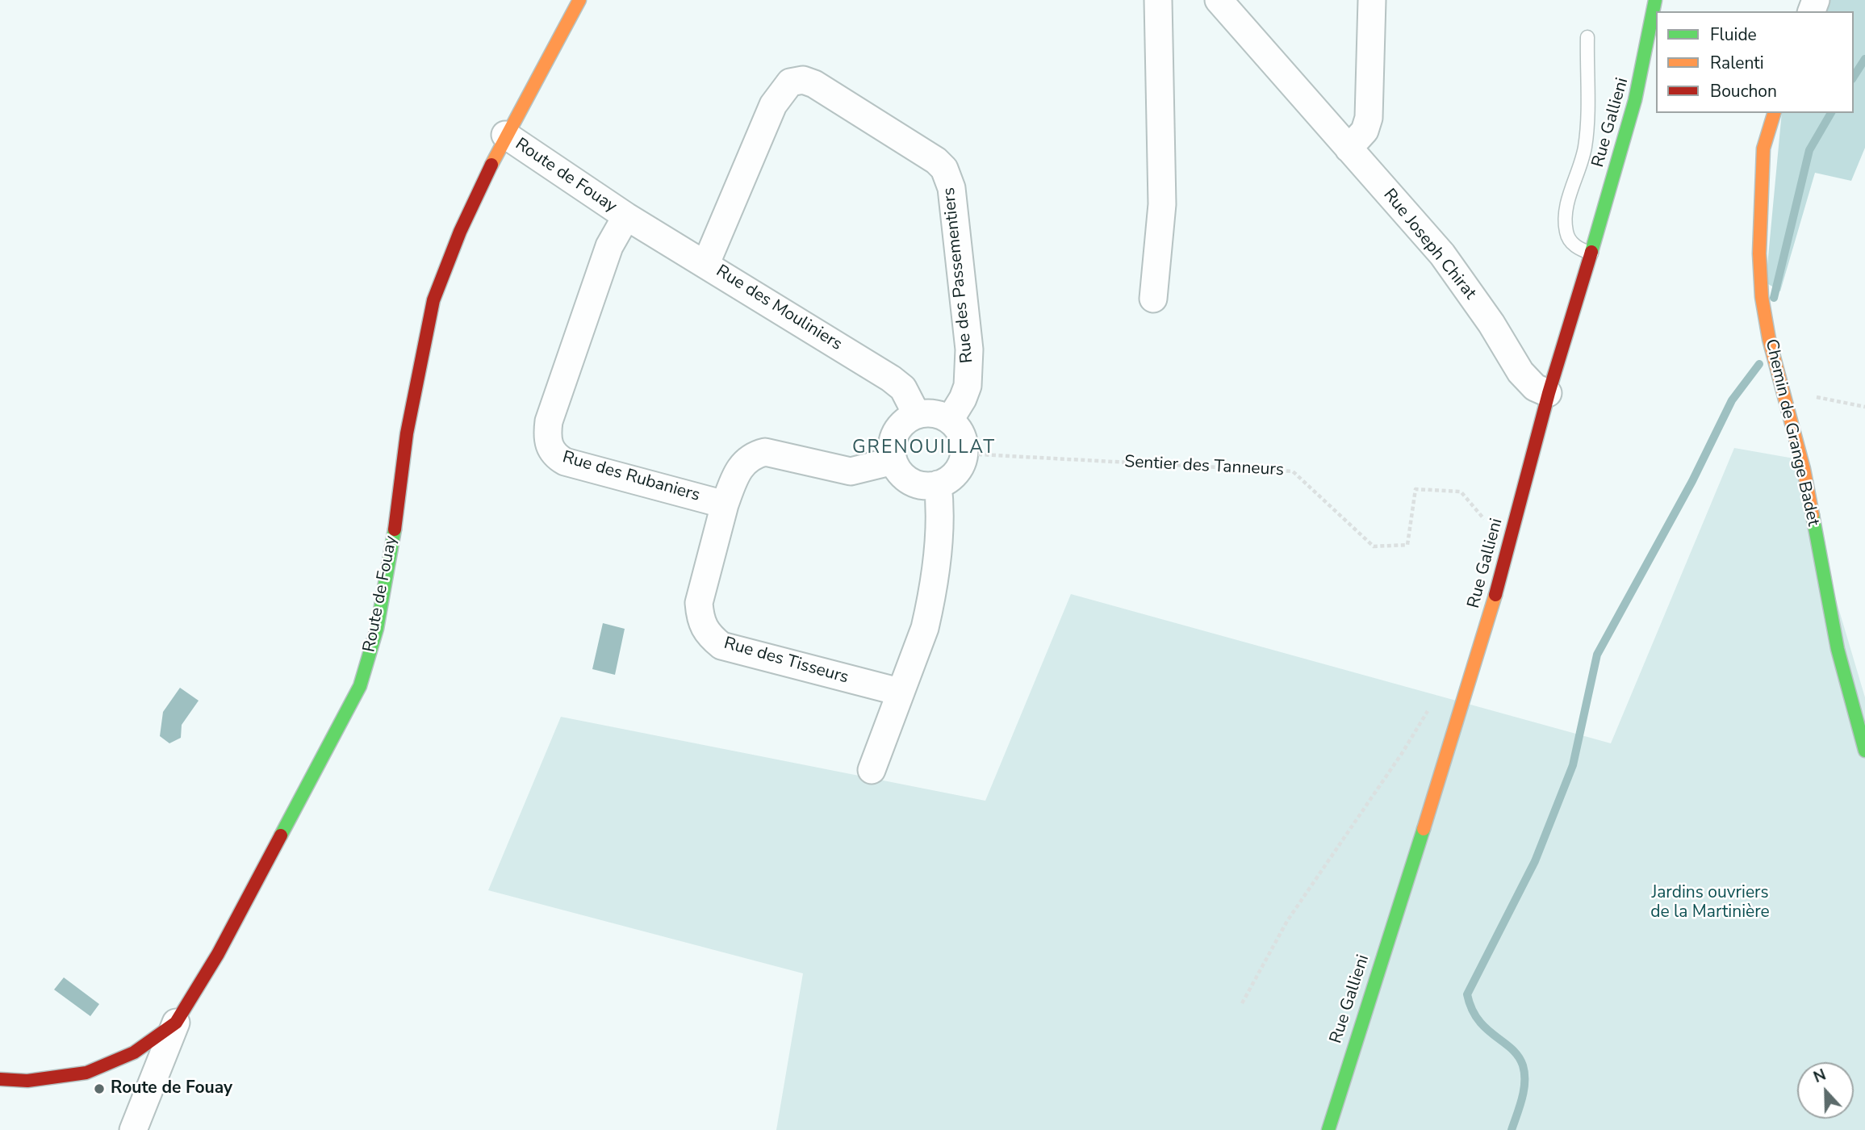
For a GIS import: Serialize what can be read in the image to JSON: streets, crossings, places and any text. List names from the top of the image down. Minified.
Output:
{"streets":{"street":["Rue Gallieni","Route de Fouay","Rue Joseph Chirat","Rue des Passementiers","Rue des Mouliniers","Chemin de Grange Badet","Rue des Rubaniers","Rue des Tisseurs"],"path":["Sentier des Tanneurs"]},"crossings":[["Rue Gallieni","Rue Joseph Chirat"],["Rue Gallieni","Sentier des Tanneurs"],["Route de Fouay","Rue des Mouliniers"],["Route de Fouay","Rue des Rubaniers"],["Rue des Passementiers","Rue des Mouliniers"],["Rue des Passementiers","Sentier des Tanneurs"],["Rue des Mouliniers","Sentier des Tanneurs"],["Rue des Mouliniers","Rue des Rubaniers"],["Rue des Rubaniers","Rue des Tisseurs"]],"districts":["GRENOUILLAT"],"parks":["Jardins ouvriers de la Martinière"],"places":["Route de Fouay"],"legend":["Fluide","Ralenti","Bouchon"],"north":"top"}
